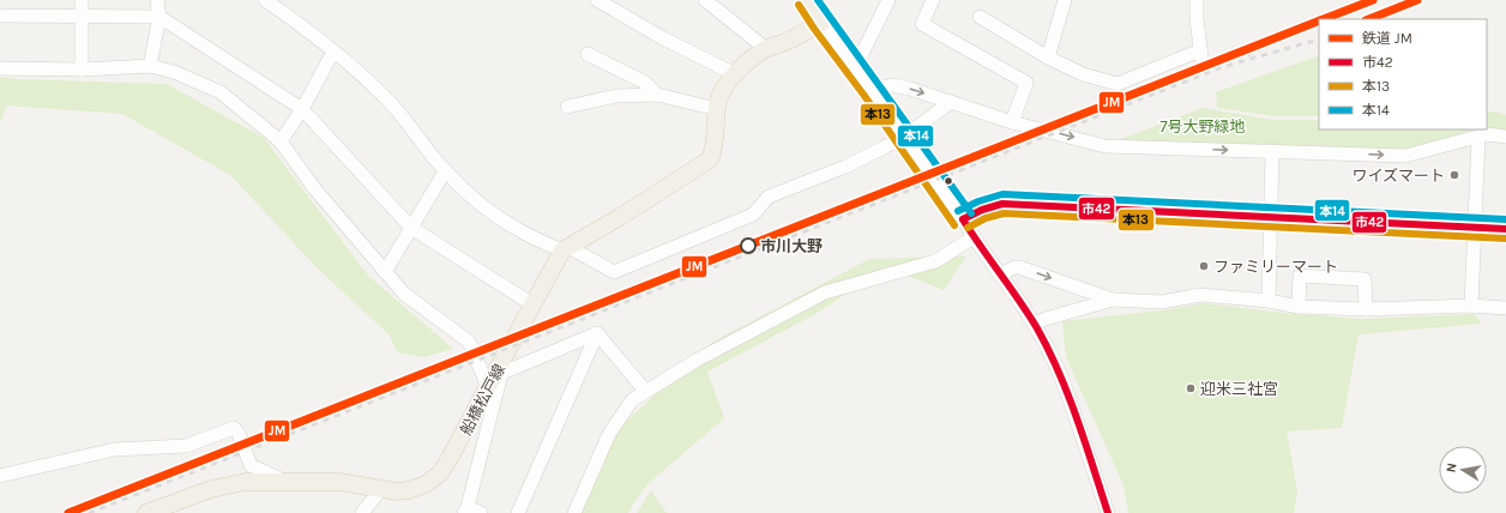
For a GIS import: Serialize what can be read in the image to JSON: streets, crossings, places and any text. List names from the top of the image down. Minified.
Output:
{"streets":{"main road":["船橋松戸線"]},"parks":["7号大野緑地"],"places":["ワイズマート","市川大野","ファミリーマート","迎米三社宮"],"lines":["rail line JM","transit line 本14","transit line 本13","transit line 市42"],"legend":["鉄道 JM","市42","本13","本14"],"north":"left"}
